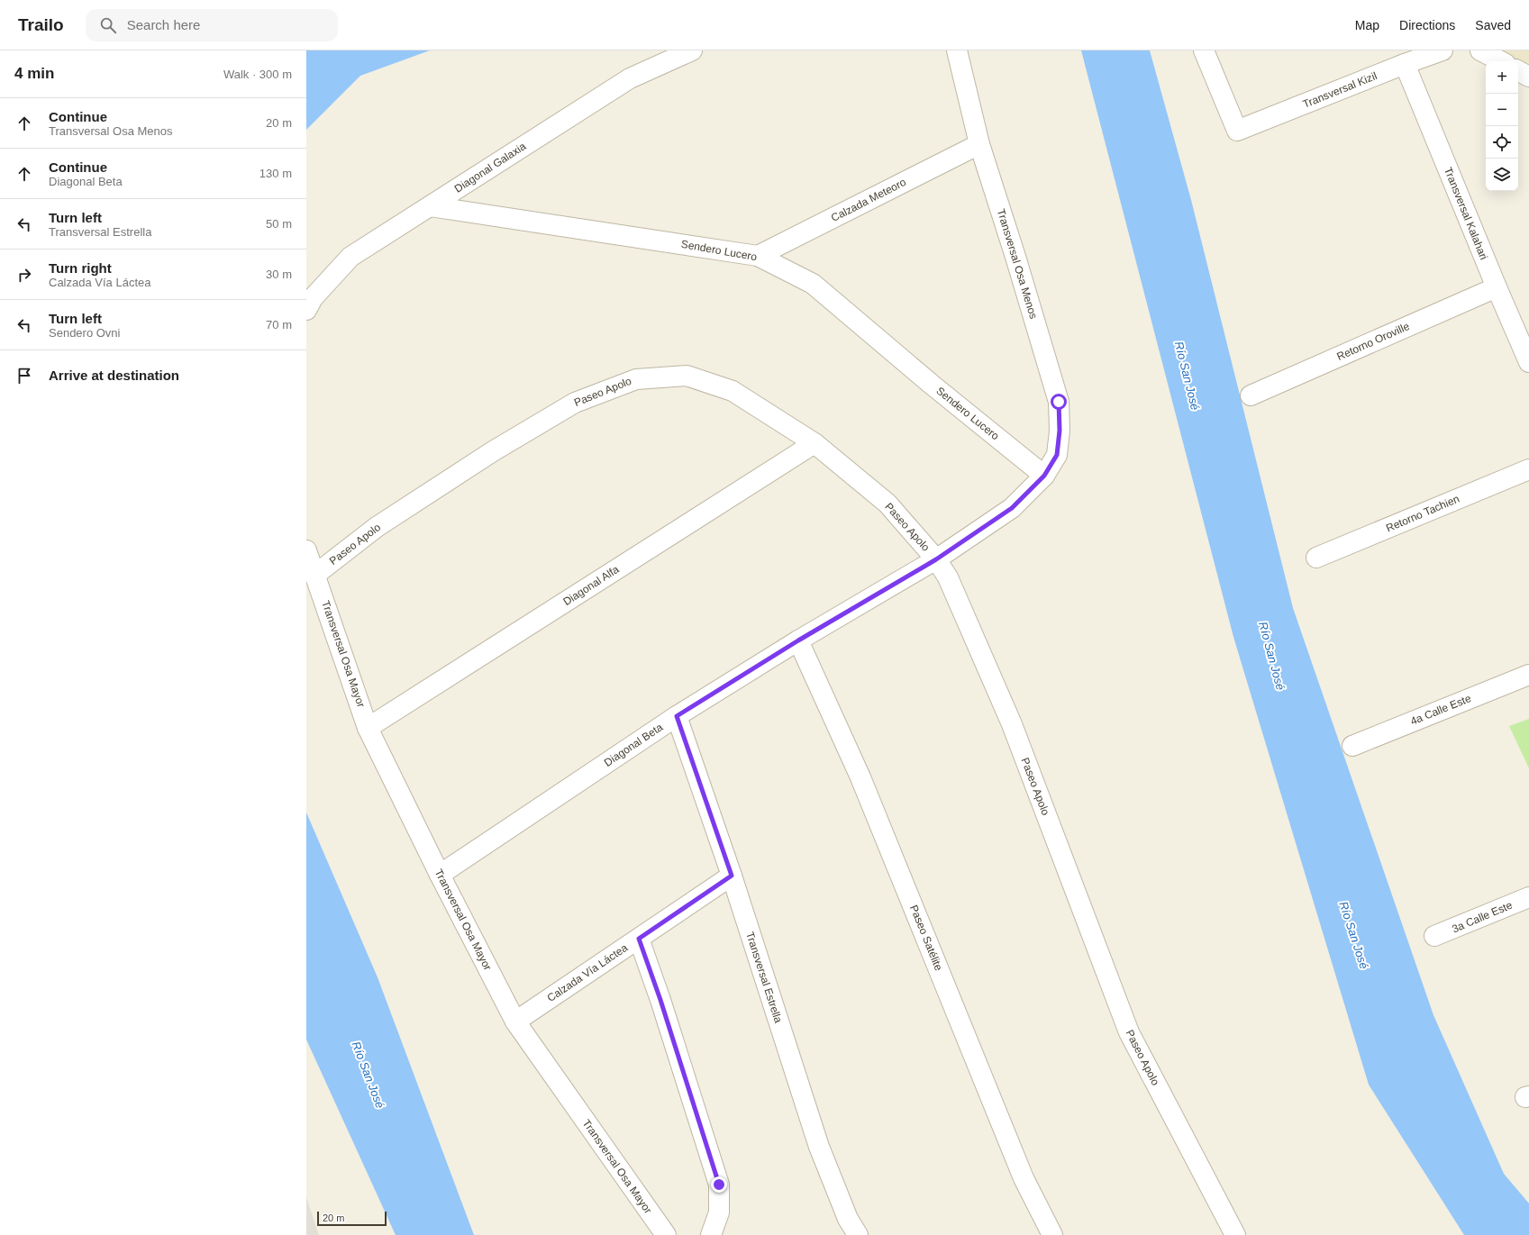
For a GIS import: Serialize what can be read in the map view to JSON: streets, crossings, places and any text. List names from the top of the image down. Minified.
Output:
{"streets":{"street":["Transversal Kizil","Diagonal Galaxia","Calzada Meteoro","Transversal Kalahari","Sendero Lucero","Transversal Osa Menos","Retorno Oroville","Paseo Apolo","Retorno Tachien","Diagonal Alfa","Transversal Osa Mayor","4a Calle Este","Diagonal Beta","3a Calle Este","Paseo Satélite","Calzada Vía Láctea","Transversal Estrella"]},"crossings":[["Transversal Kizil","Transversal Kalahari"],["Diagonal Galaxia","Sendero Lucero"],["Calzada Meteoro","Sendero Lucero"],["Calzada Meteoro","Transversal Osa Menos"],["Transversal Kalahari","Retorno Oroville"],["Sendero Lucero","Transversal Osa Menos"],["Sendero Lucero","Diagonal Beta"],["Transversal Osa Menos","Diagonal Beta"],["Paseo Apolo","Diagonal Alfa"],["Paseo Apolo","Transversal Osa Mayor"],["Paseo Apolo","Diagonal Beta"],["Diagonal Alfa","Transversal Osa Mayor"],["Transversal Osa Mayor","Diagonal Beta"],["Transversal Osa Mayor","Calzada Vía Láctea"],["Diagonal Beta","Paseo Satélite"],["Diagonal Beta","Transversal Estrella"],["Calzada Vía Láctea","Transversal Estrella"]],"water":["Río San José"],"scale_bar":"20 m","page":{"header":"Trailo","search":"Search here","nav":["Map","Directions","Saved"],"heading":["4 min","Walk · 300 m"],"map_buttons":["+","−"],"list":[["Continue","Transversal Osa Menos","20 m"],["Continue","Diagonal Beta","130 m"],["Turn left","Transversal Estrella","50 m"],["Turn right","Calzada Vía Láctea","30 m"],["Turn left","Sendero Ovni","70 m"],"Arrive at destination"],"scale":"20 m"}}
